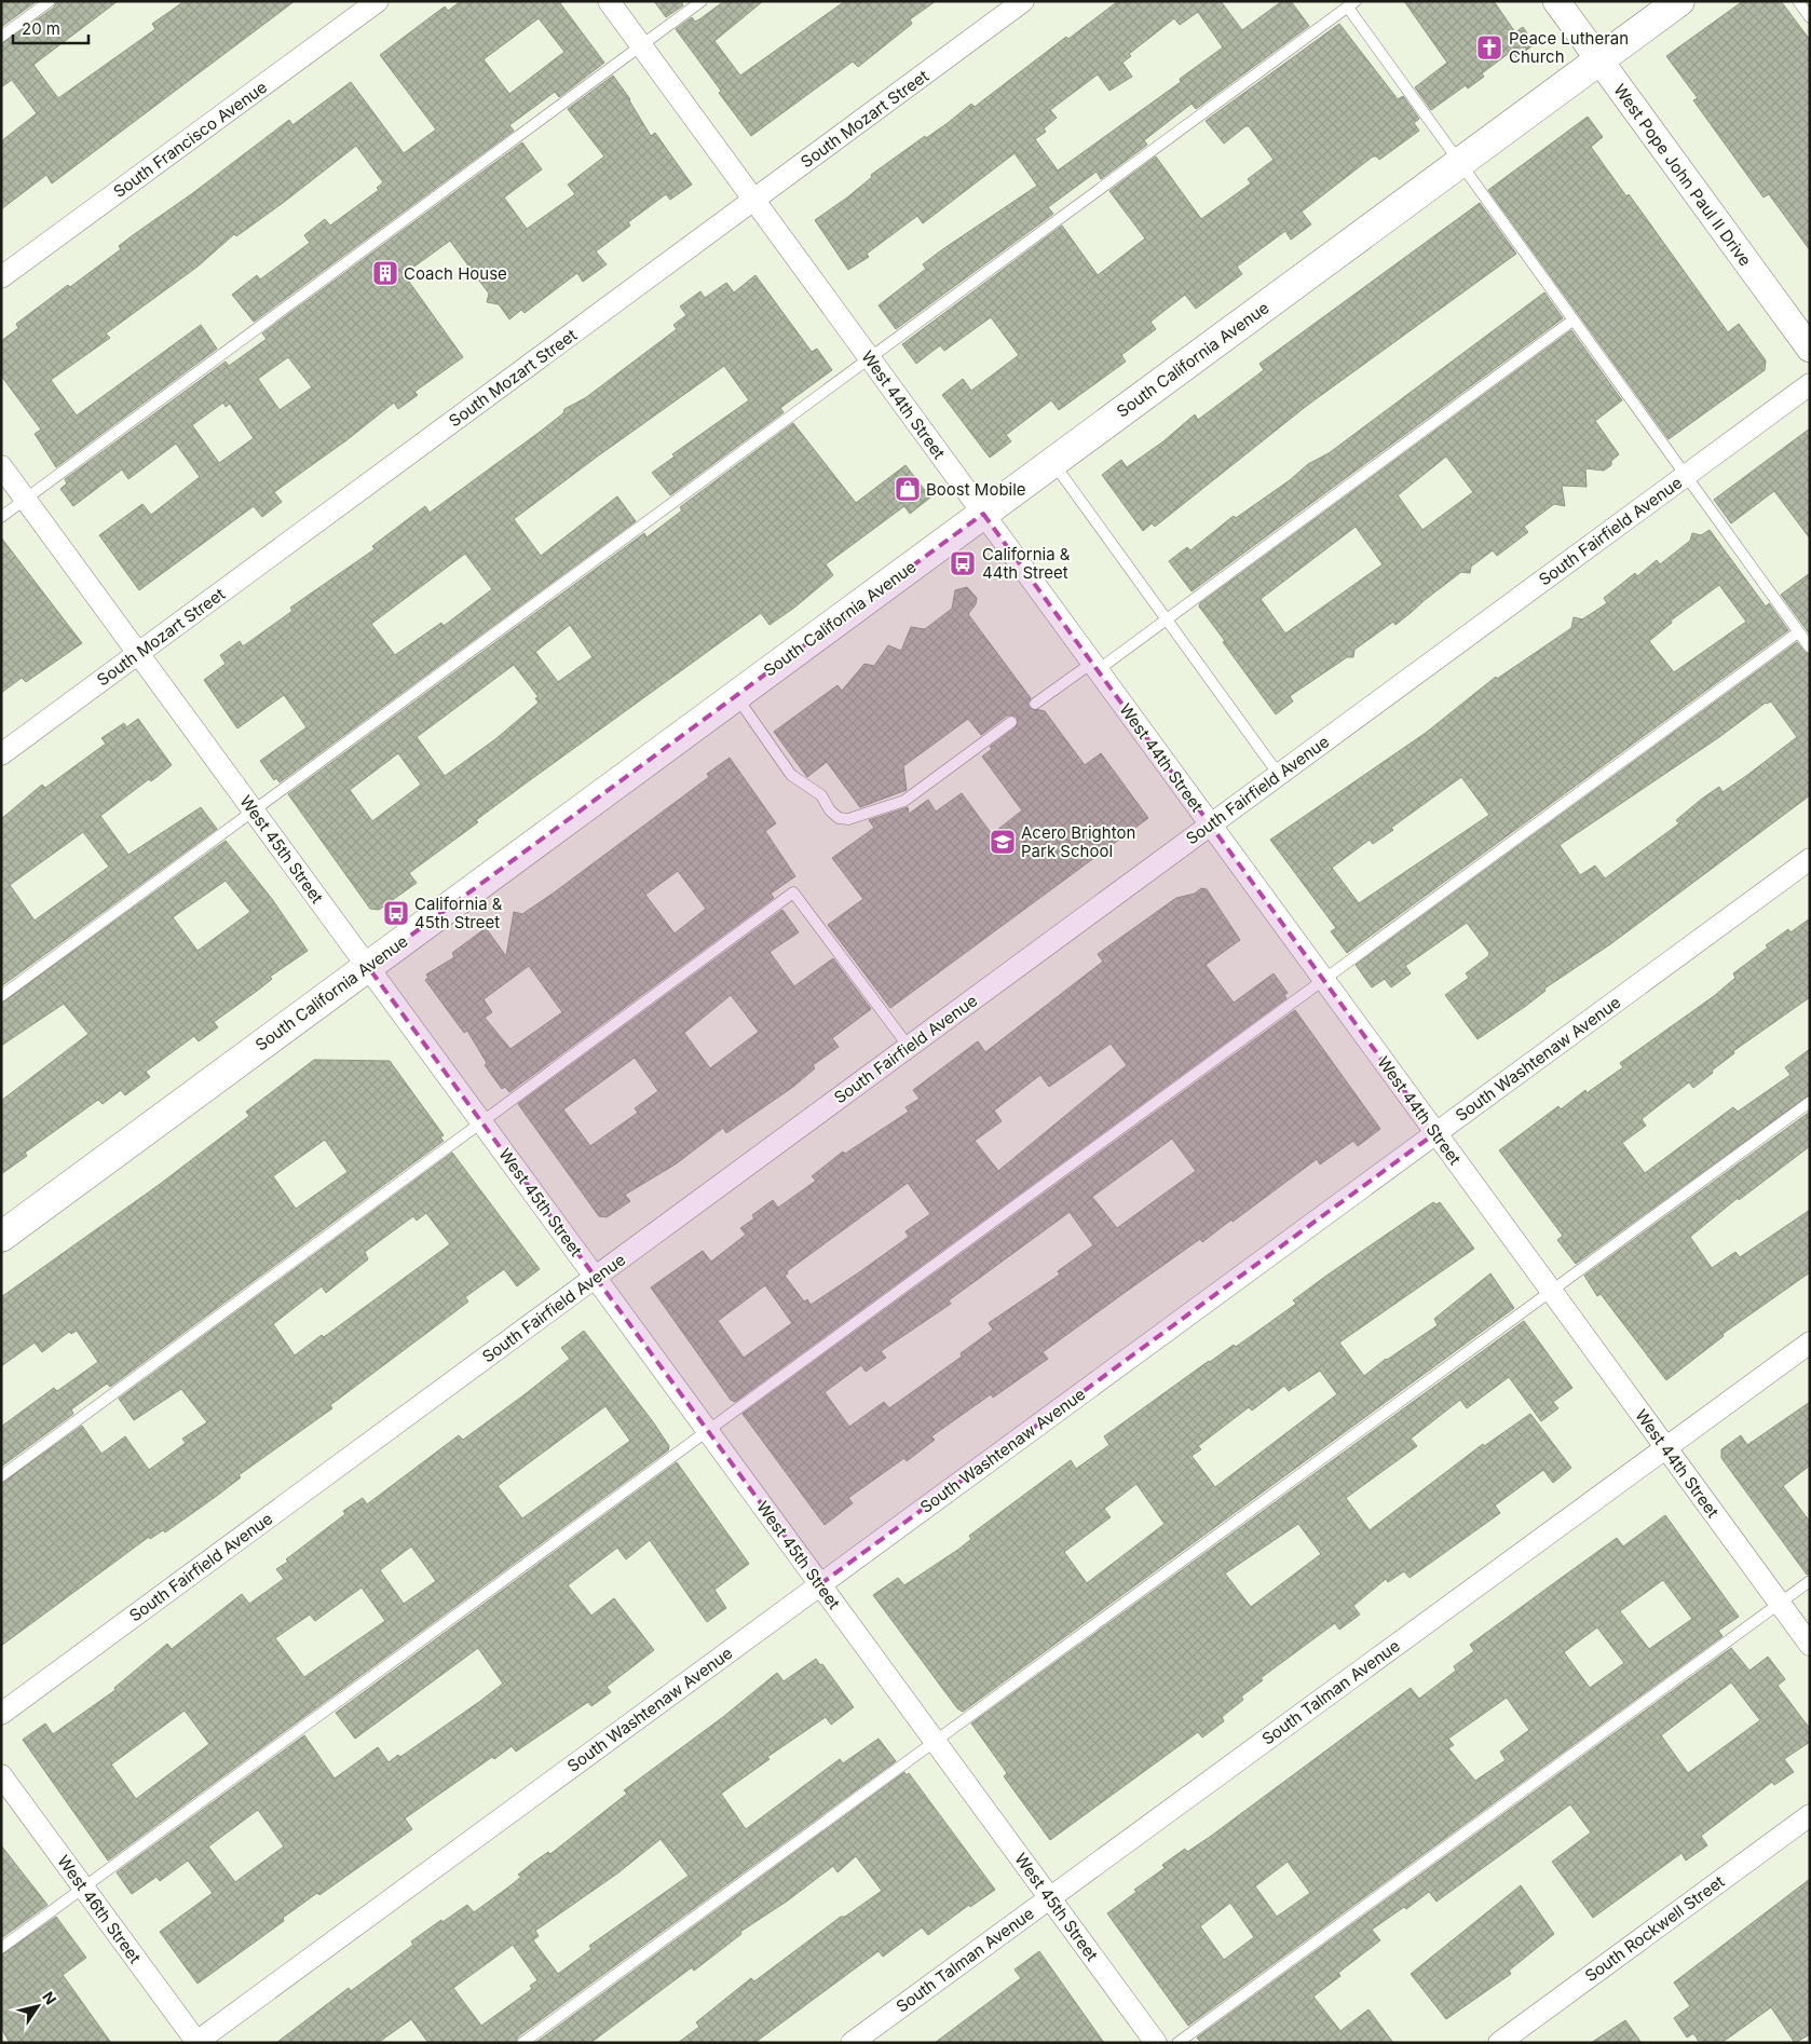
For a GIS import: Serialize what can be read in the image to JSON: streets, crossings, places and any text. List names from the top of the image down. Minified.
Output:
{"streets":{"main road":["South California Avenue"],"street":["South Mozart Street","South Francisco Avenue","West Pope John Paul II Drive","West 44th Street","South Fairfield Avenue","West 45th Street","South Washtenaw Avenue","South Talman Avenue","West 46th Street","South Rockwell Street"]},"crossings":[["South Mozart Street","West 44th Street"],["South Mozart Street","West 45th Street"],["West Pope John Paul II Drive","South California Avenue"],["South California Avenue","West 44th Street"],["South California Avenue","West 45th Street"],["West 44th Street","South Fairfield Avenue"],["West 44th Street","South Washtenaw Avenue"],["West 44th Street","South Talman Avenue"],["South Fairfield Avenue","West 45th Street"],["West 45th Street","South Washtenaw Avenue"],["West 45th Street","South Talman Avenue"],["South Washtenaw Avenue","West 46th Street"]],"places":{"church":["Peace Lutheran Church"],"building":["Coach House"],"shop":["Boost Mobile"],"bus stop":["California & 44th Street","California & 45th Street"],"school or university":["Acero Brighton Park School"]},"scale_bar":"20 m","north":"top right"}
